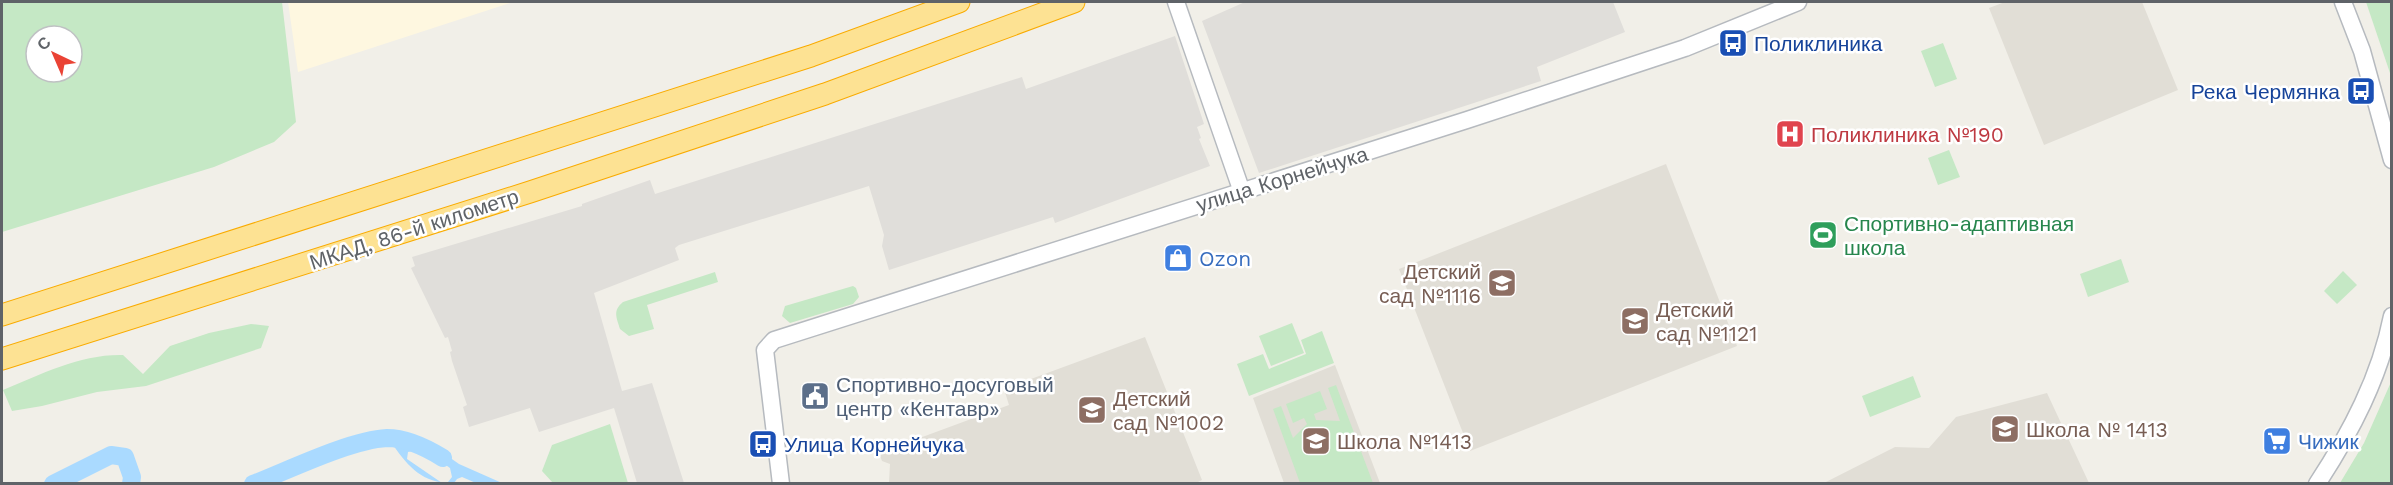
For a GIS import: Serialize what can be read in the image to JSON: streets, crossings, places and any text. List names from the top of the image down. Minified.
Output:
{"streets":{"highway":["МКАД, 86-й километр"],"street":["улица Корнейчука"]},"places":{"bus stop":["Поликлиника","Река Чермянка","Улица Корнейчука"],"hospital":["Поликлиника №190"],"sports":["Спортивно-адаптивная школа"],"shop":["Ozon"],"school or university":["Детский сад №1116","Детский сад №1121","Детский сад №1002","Школа № 1413","Школа №1413"],"public building":["Спортивно-досуговый центр «Кентавр»"],"supermarket":["Чижик"]},"north":"top left"}
